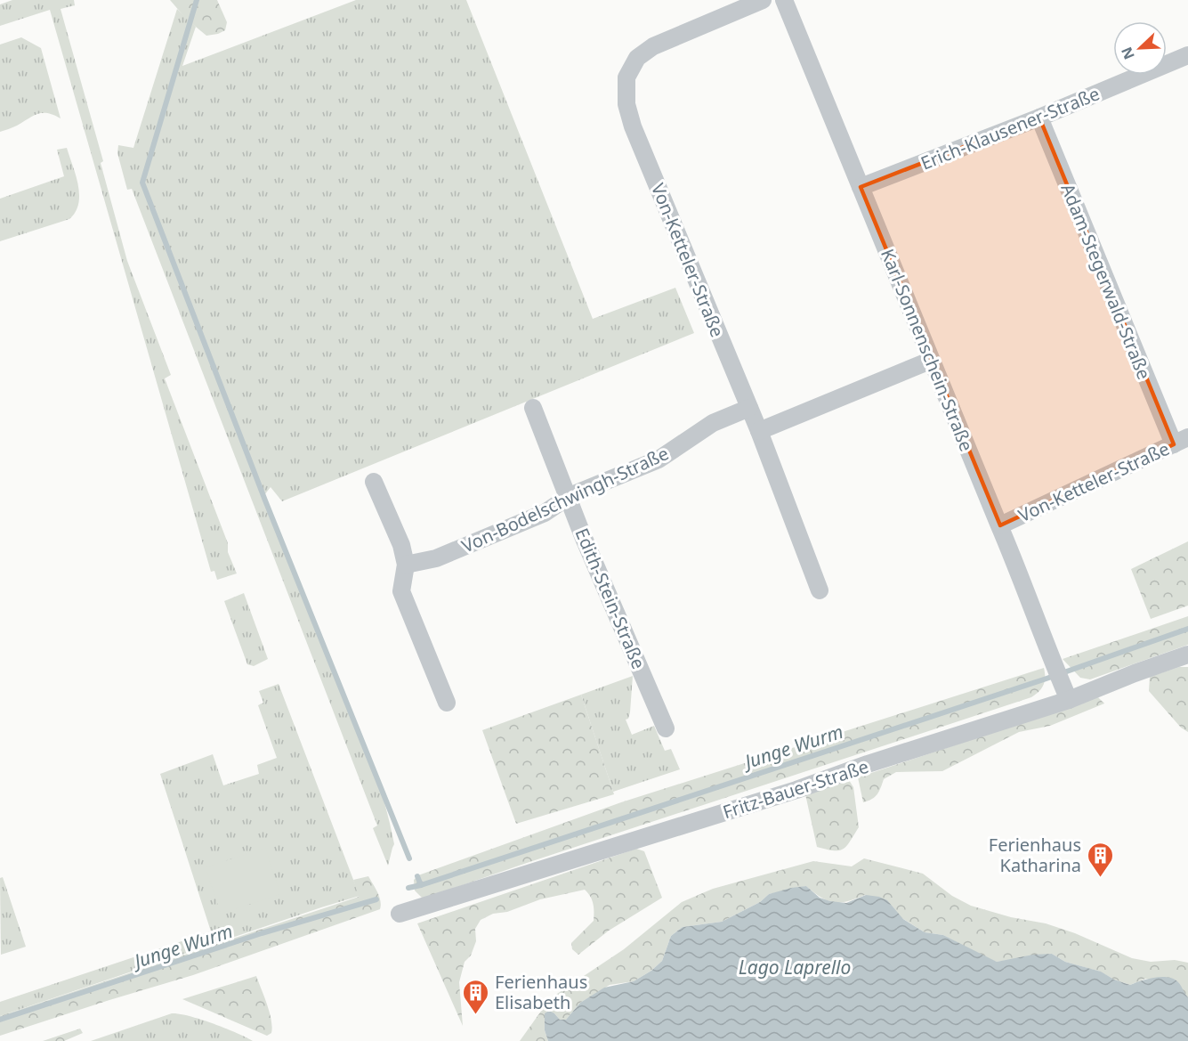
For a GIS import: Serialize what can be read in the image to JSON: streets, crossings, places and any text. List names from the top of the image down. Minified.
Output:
{"streets":{"street":["Erich-Klausener-Straße","Von-Ketteler-Straße","Adam-Stegerwald-Straße","Karl-Sonnenschein-Straße","Von-Bodelschwingh-Straße","Edith-Stein-Straße","Fritz-Bauer-Straße"]},"crossings":[["Erich-Klausener-Straße","Adam-Stegerwald-Straße"],["Erich-Klausener-Straße","Karl-Sonnenschein-Straße"],["Von-Ketteler-Straße","Adam-Stegerwald-Straße"],["Von-Ketteler-Straße","Karl-Sonnenschein-Straße"],["Von-Ketteler-Straße","Von-Bodelschwingh-Straße"],["Karl-Sonnenschein-Straße","Fritz-Bauer-Straße"],["Von-Bodelschwingh-Straße","Edith-Stein-Straße"]],"water":["Junge Wurm","Lago Laprello"],"places":{"building":["Ferienhaus Katharina","Ferienhaus Elisabeth"]},"north":"bottom left"}
